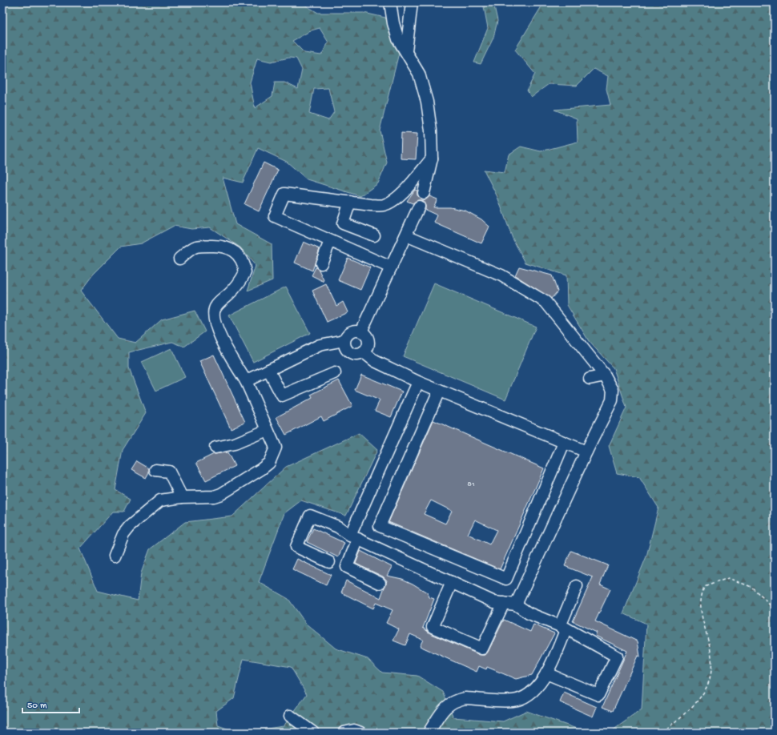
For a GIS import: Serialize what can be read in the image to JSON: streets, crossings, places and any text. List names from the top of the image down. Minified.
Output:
{"house_numbers":["81"],"scale_bar":"50 m"}
